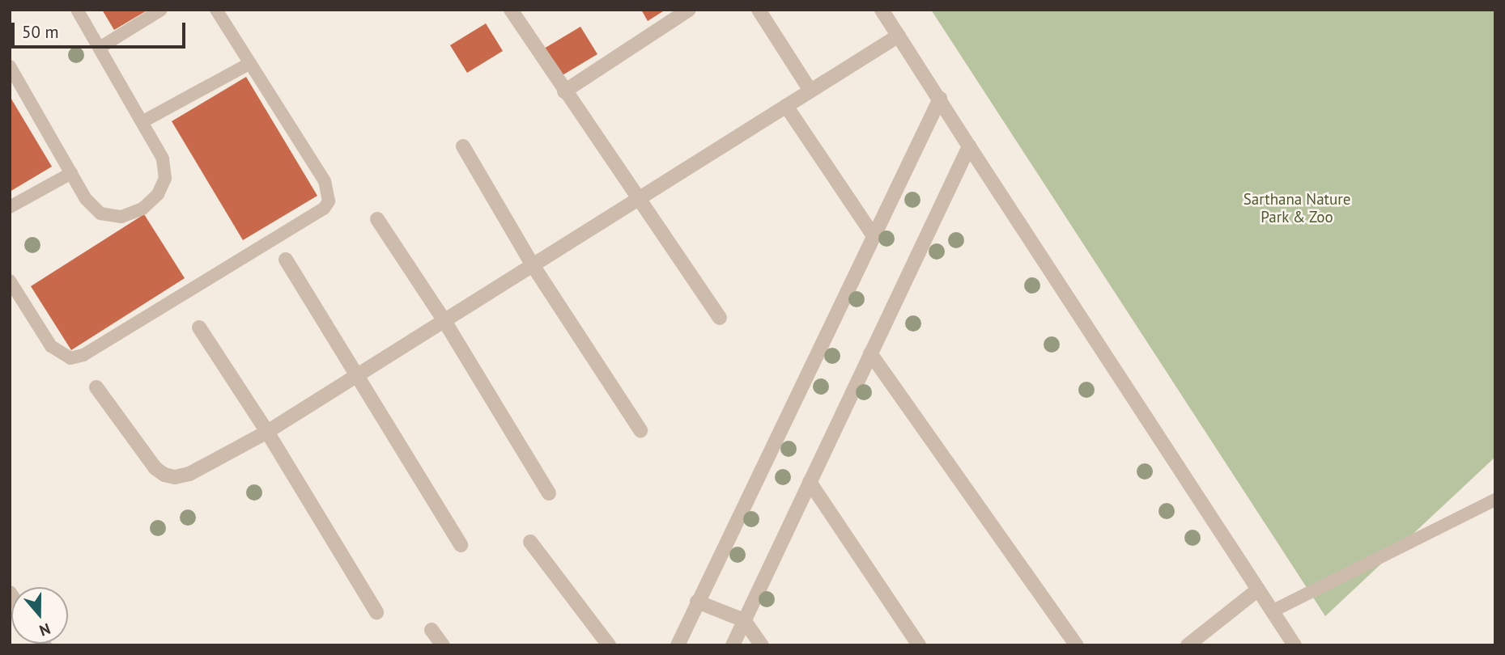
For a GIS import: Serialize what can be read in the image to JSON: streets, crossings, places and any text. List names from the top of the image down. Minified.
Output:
{"parks":["Sarthana Nature Park & Zoo"],"scale_bar":"50 m","north":"bottom"}
